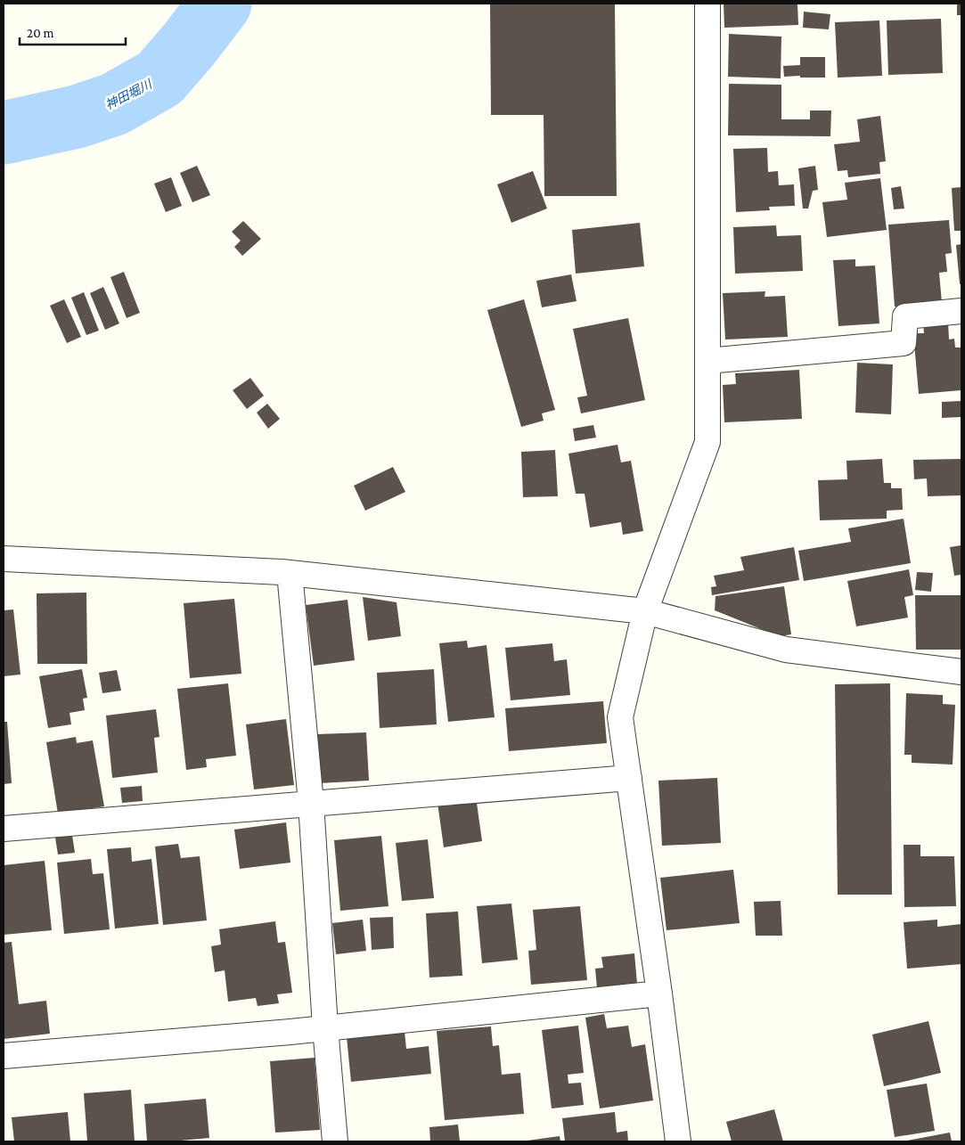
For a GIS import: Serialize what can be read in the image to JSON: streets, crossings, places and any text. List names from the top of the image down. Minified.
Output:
{"water":["神田堀川"],"scale_bar":"20 m"}
